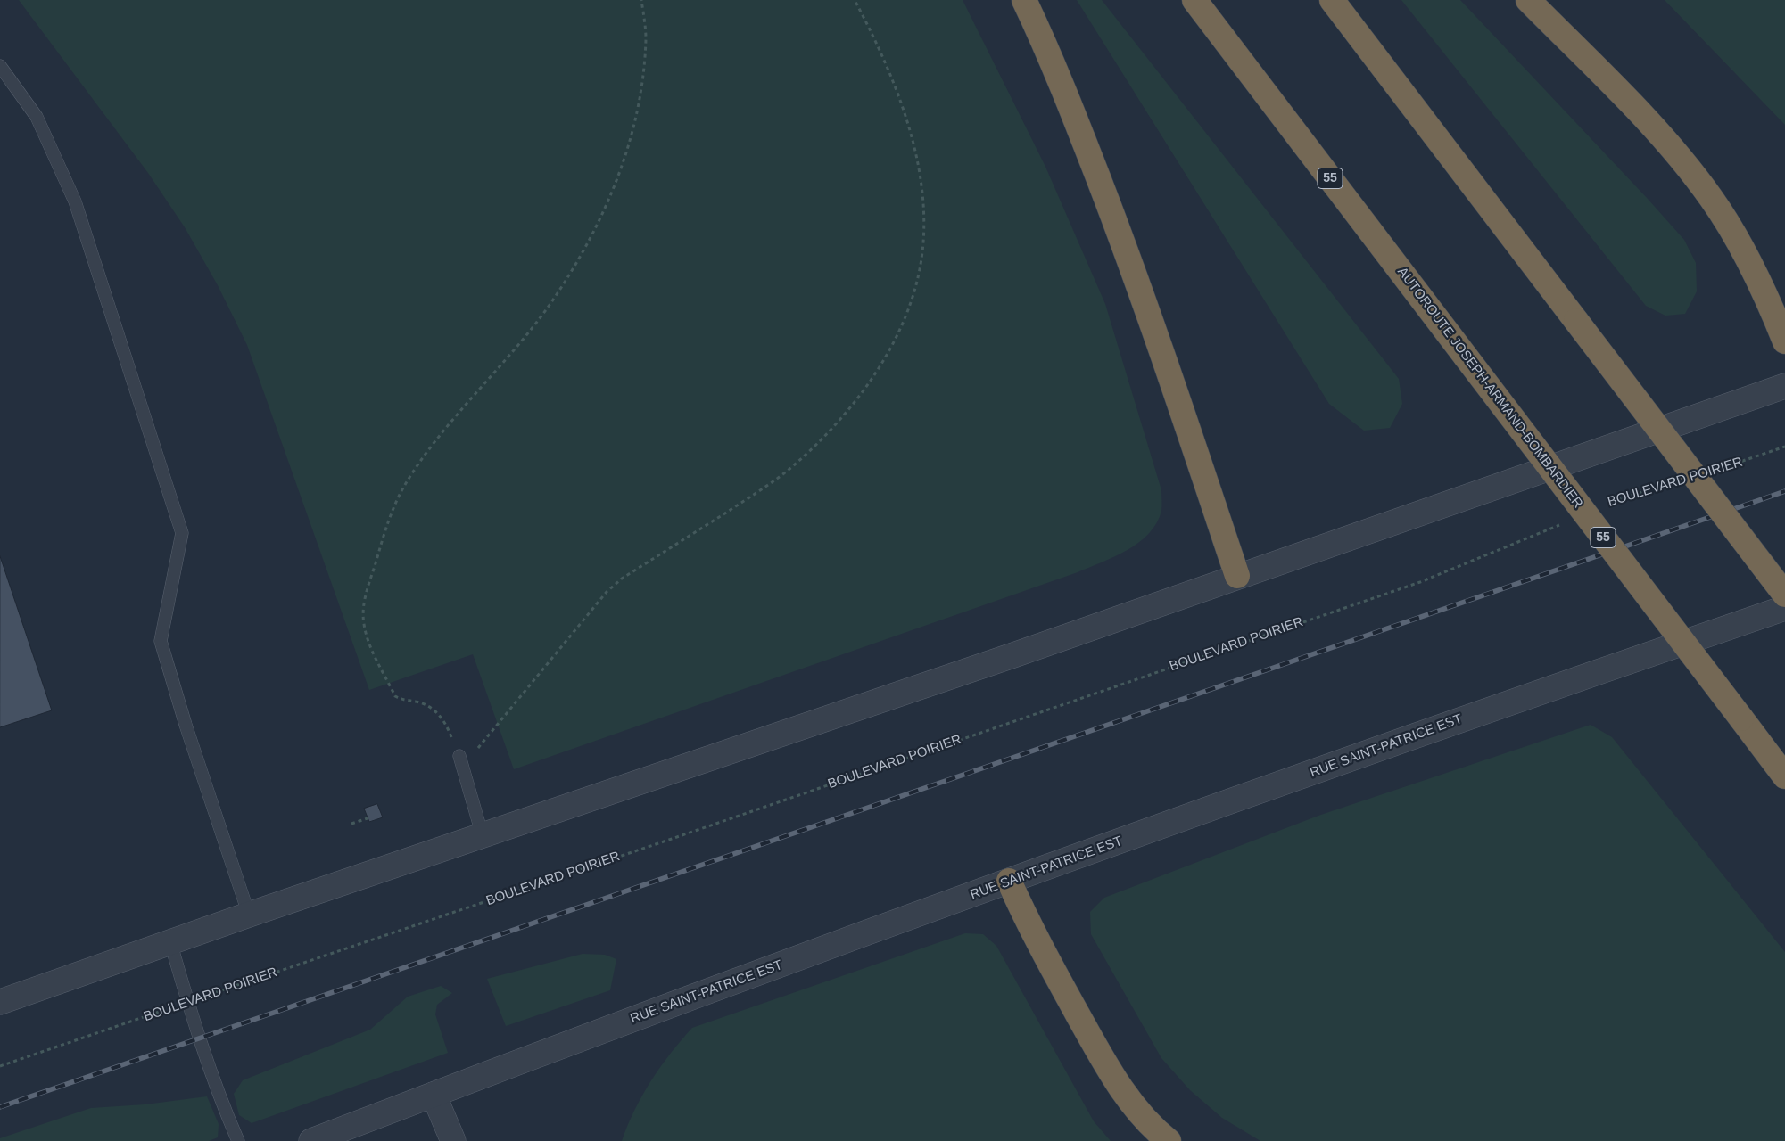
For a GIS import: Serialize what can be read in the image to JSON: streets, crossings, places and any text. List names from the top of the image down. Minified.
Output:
{"streets":{"highway":["55","AUTOROUTE JOSEPH-ARMAND-BOMBARDIER"],"street":["RUE SAINT-PATRICE EST"],"path":["BOULEVARD POIRIER"]}}
